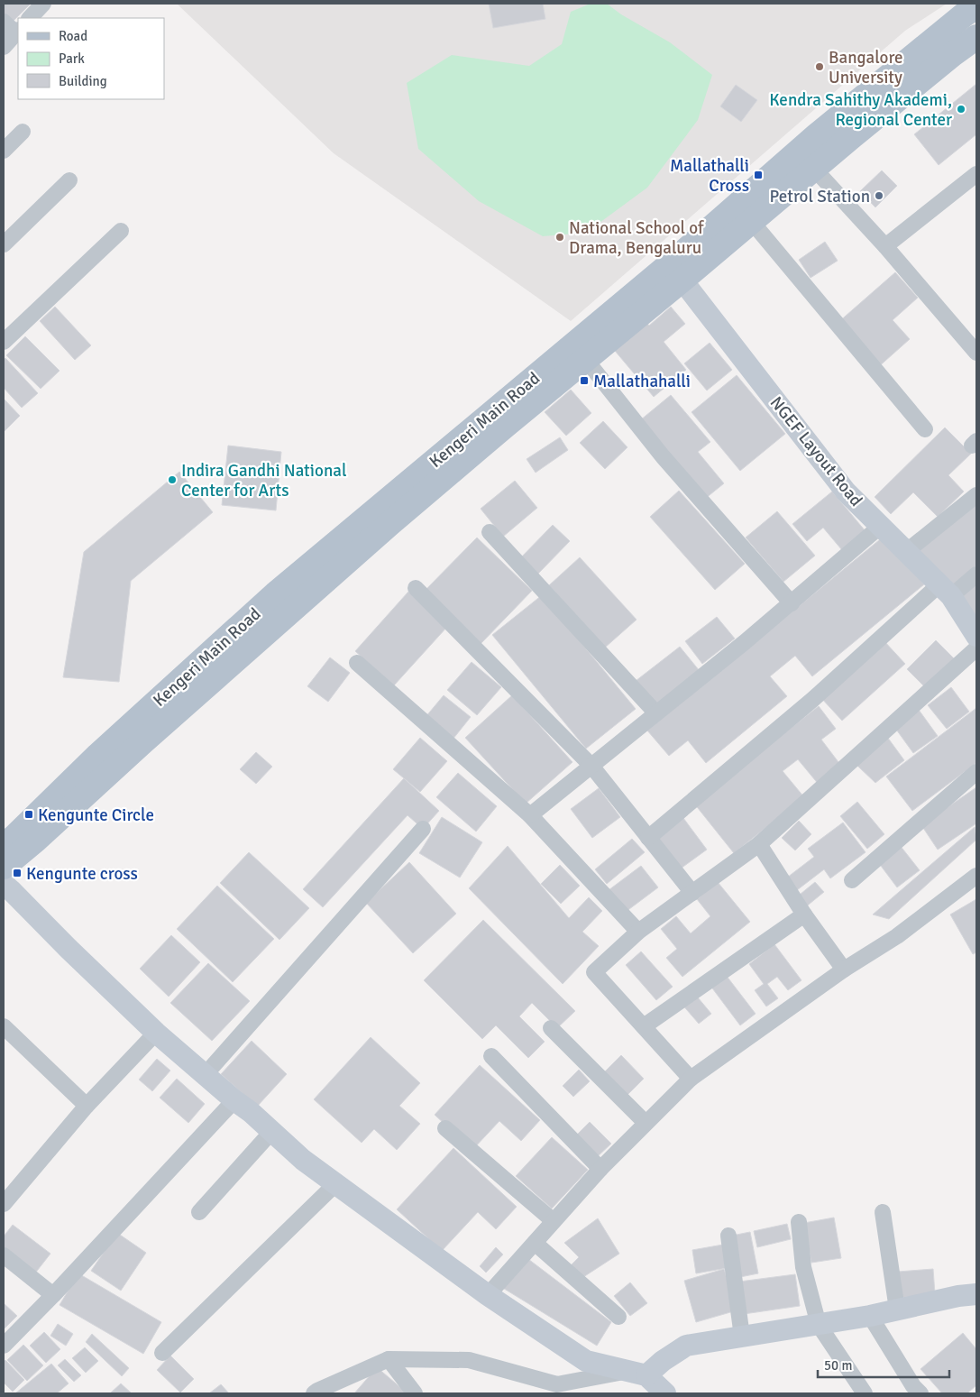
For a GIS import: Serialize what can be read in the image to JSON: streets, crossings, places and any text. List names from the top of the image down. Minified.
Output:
{"streets":{"main road":["Kengeri Main Road"],"street":["NGEF Layout Road"]},"crossings":[["Kengeri Main Road","NGEF Layout Road"]],"places":{"other":["Bangalore University","Kendra Sahithy Akademi, Regional Center","Petrol Station","National School of Drama, Bengaluru","Indira Gandhi National Center for Arts"],"transit":["Mallathalli Cross","Mallathahalli","Kengunte Circle","Kengunte cross"]},"legend":["Road","Park","Building"],"scale_bar":"50 m"}
